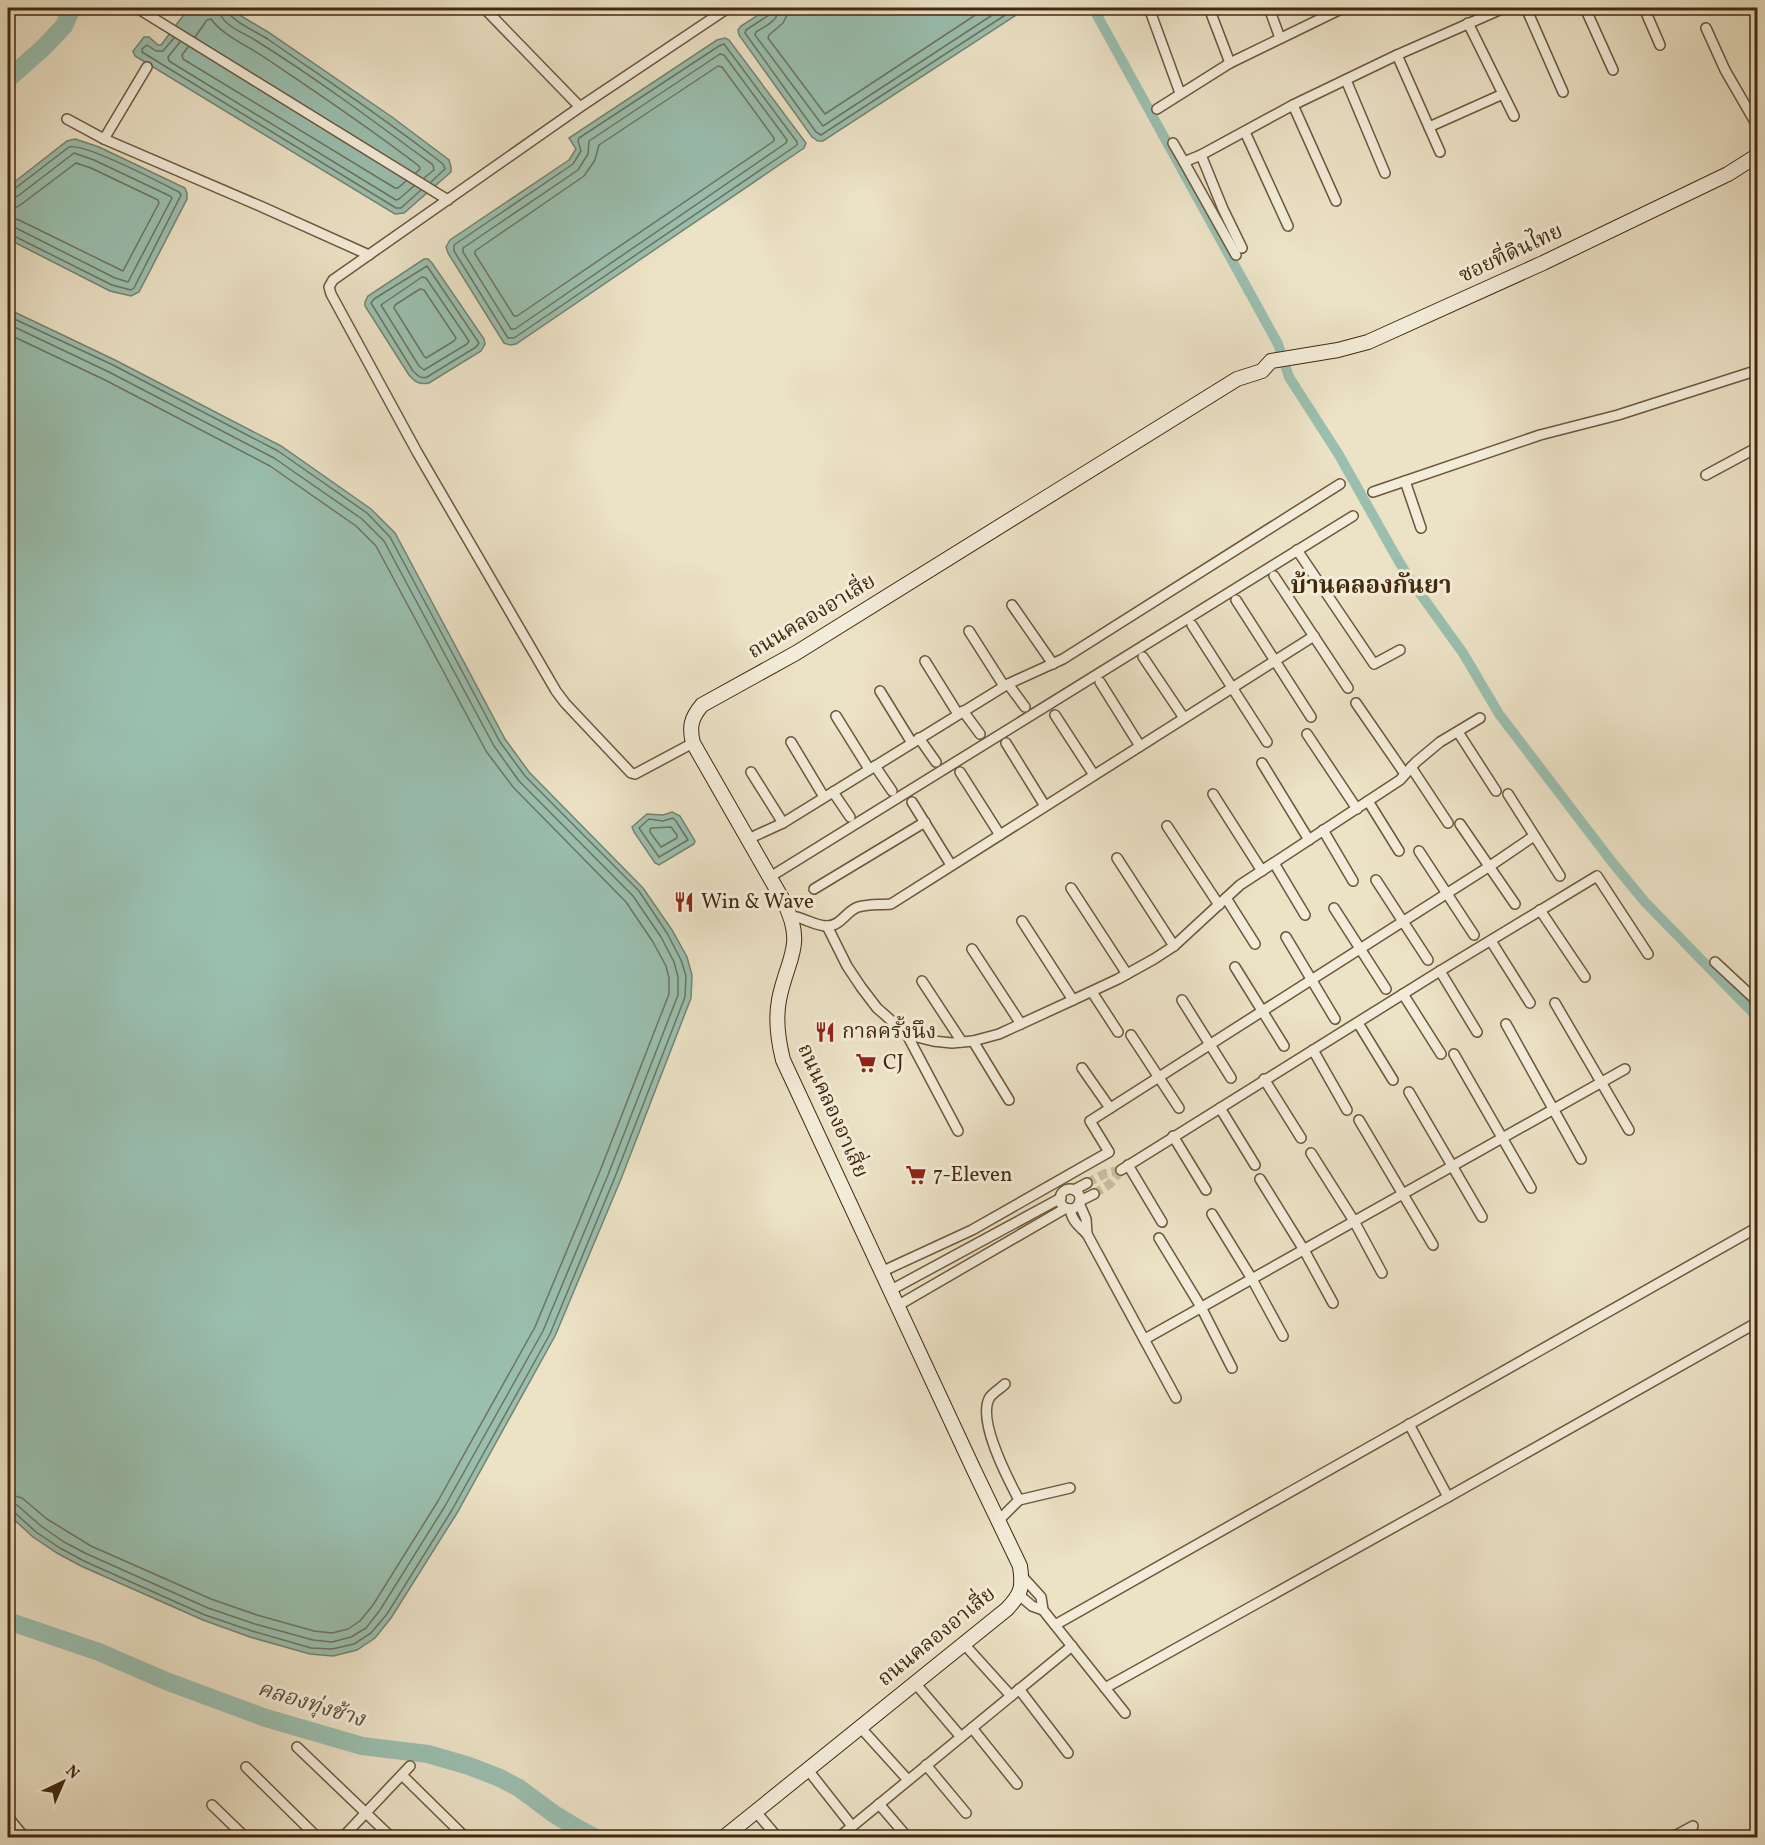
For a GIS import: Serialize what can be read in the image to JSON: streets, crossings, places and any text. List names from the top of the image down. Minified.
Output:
{"streets":{"street":["ซอยที่ดินไทย","ถนนคลองอาเสี่ย"]},"crossings":[["ซอยที่ดินไทย","ถนนคลองอาเสี่ย"]],"districts":["บ้านคลองกันยา"],"water":["คลองทุ่งช้าง"],"places":{"restaurant":["Win & Wave","กาลครั้งนึง"],"supermarket":["CJ","7-Eleven"]},"north":"top right"}
